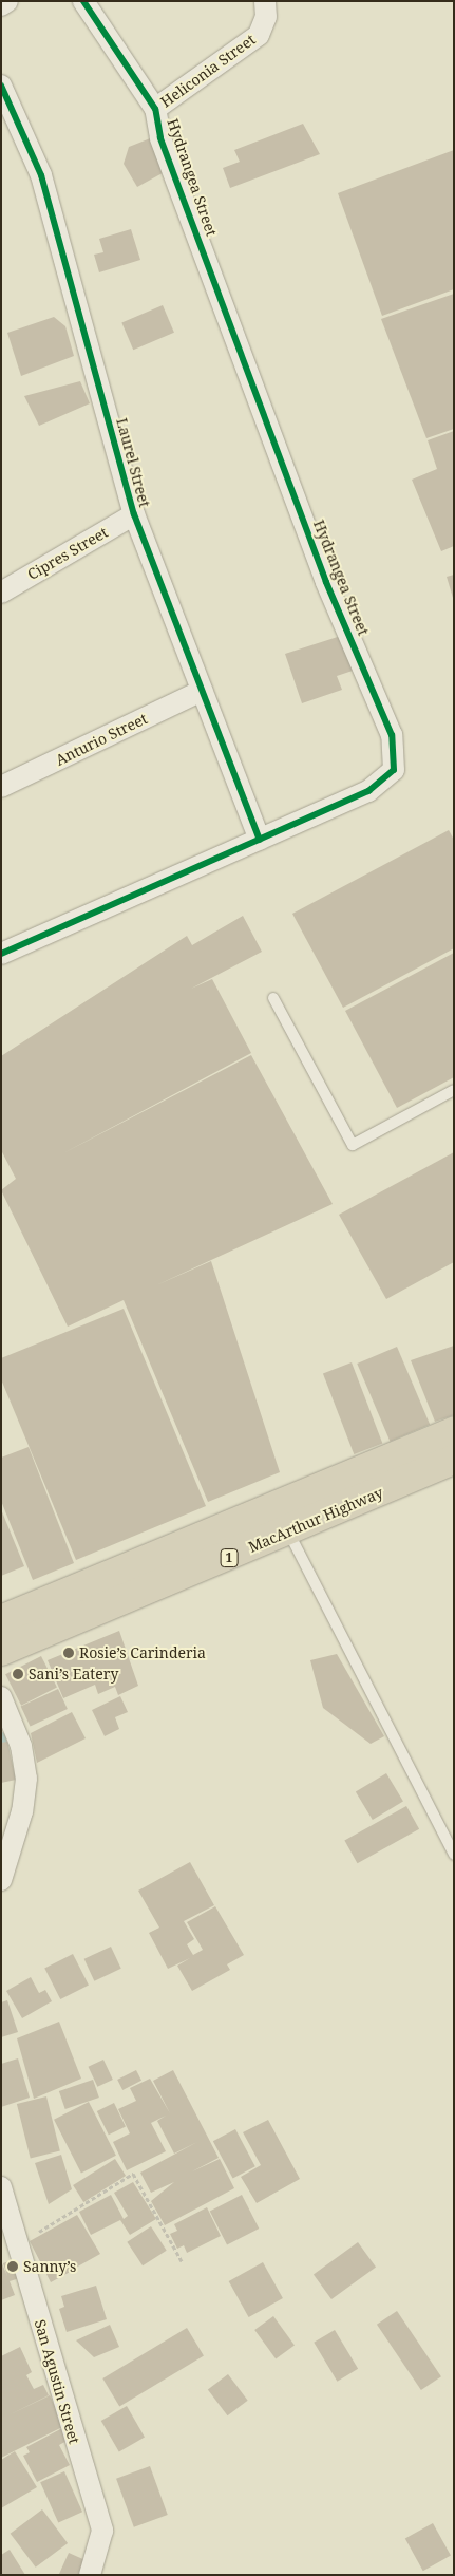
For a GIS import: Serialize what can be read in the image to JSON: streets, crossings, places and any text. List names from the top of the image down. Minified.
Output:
{"streets":{"highway":["MacArthur Highway","1"],"street":["Heliconia Street","Hydrangea Street","Laurel Street","Cipres Street","Anturio Street","San Agustin Street"]},"crossings":[["Heliconia Street","Hydrangea Street"],["Hydrangea Street","Laurel Street"],["Laurel Street","Cipres Street"],["Laurel Street","Anturio Street"]],"places":["Rosie’s Carinderia","Sani’s Eatery","Sanny’s"]}
